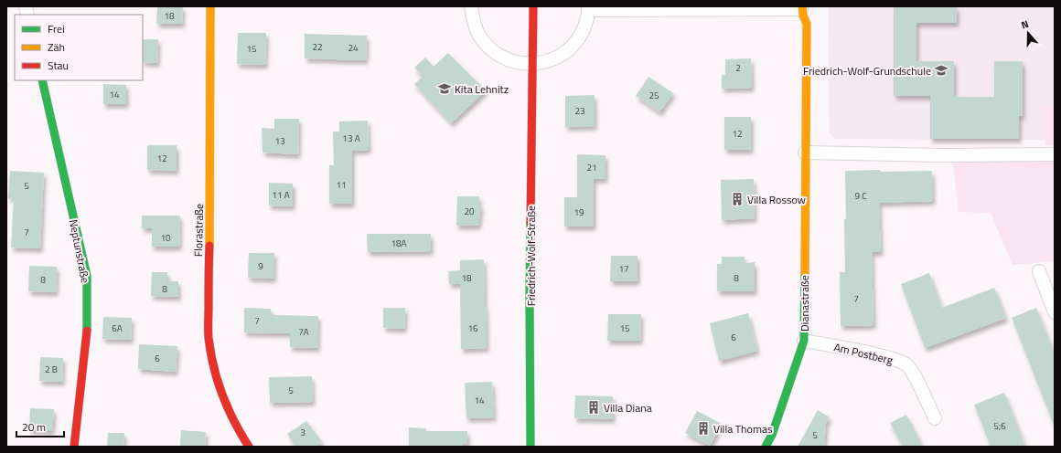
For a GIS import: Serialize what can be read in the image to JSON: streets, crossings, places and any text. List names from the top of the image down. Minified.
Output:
{"streets":{"street":["Florastraße","Neptunstraße","Friedrich-Wolf-Straße","Dianastraße","Am Postberg"]},"crossings":[["Dianastraße","Am Postberg"]],"places":{"school or university":["Friedrich-Wolf-Grundschule","Kita Lehnitz"],"building":["Villa Rossow","Villa Diana","Villa Thomas"]},"house_numbers":["18","22","24","15","2","14","25","23","12","13 A","13","12","21","11","5","11 A","9 C","20","19","7","10","18A","9","17","18","8","8","8","7","7","6A","16","15","7A","6","6","2 B","5","14","5;6","3","5"],"legend":["Frei","Zäh","Stau"],"scale_bar":"20 m","north":"top"}
